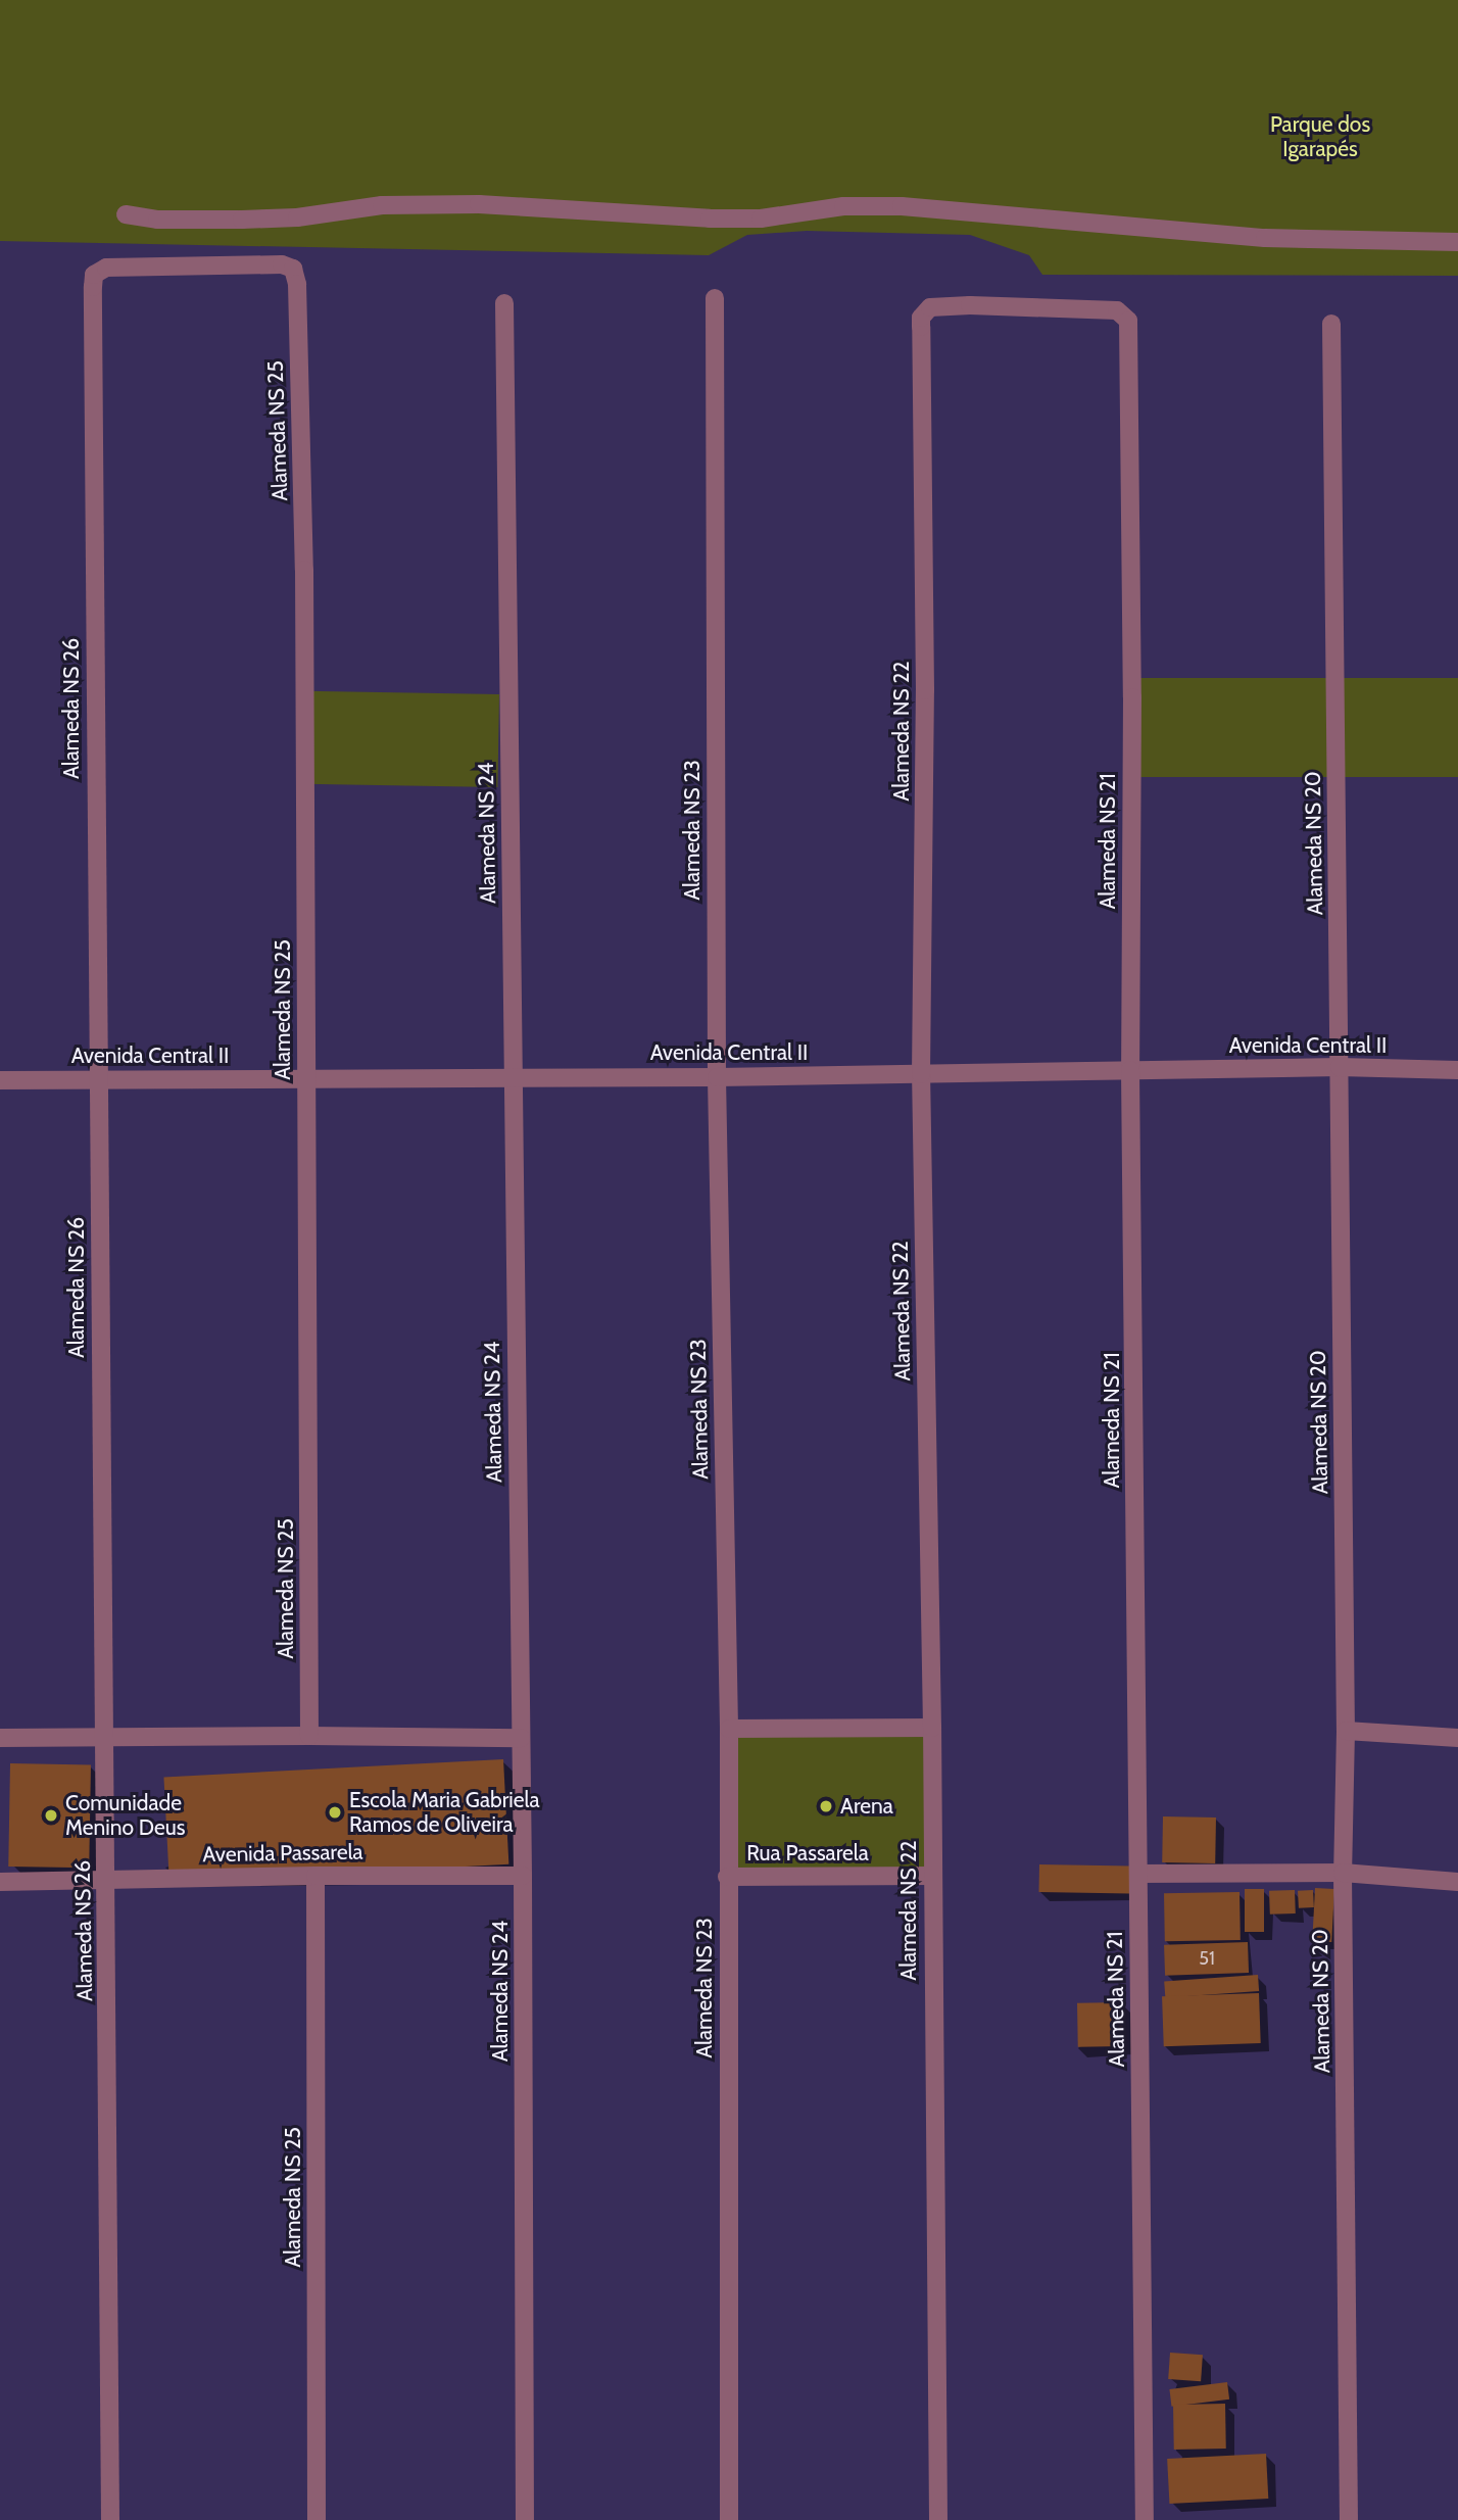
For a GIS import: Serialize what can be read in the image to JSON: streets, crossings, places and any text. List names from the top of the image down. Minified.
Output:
{"streets":{"street":["Alameda NS 25","Alameda NS 26","Alameda NS 22","Alameda NS 23","Alameda NS 24","Alameda NS 21","Alameda NS 20","Avenida Central II","Avenida Passarela","Rua Passarela"]},"crossings":[["Alameda NS 25","Alameda NS 26"],["Alameda NS 25","Avenida Central II"],["Alameda NS 25","Avenida Passarela"],["Alameda NS 26","Avenida Central II"],["Alameda NS 26","Avenida Passarela"],["Alameda NS 22","Alameda NS 21"],["Alameda NS 22","Avenida Central II"],["Alameda NS 22","Rua Passarela"],["Alameda NS 23","Avenida Central II"],["Alameda NS 23","Rua Passarela"],["Alameda NS 24","Avenida Central II"],["Alameda NS 24","Avenida Passarela"],["Alameda NS 21","Avenida Central II"],["Alameda NS 20","Avenida Central II"]],"parks":["Parque dos Igarapés"],"places":["Arena","Escola Maria Gabriela Ramos de Oliveira","Comunidade Menino Deus"],"house_numbers":["51"]}
